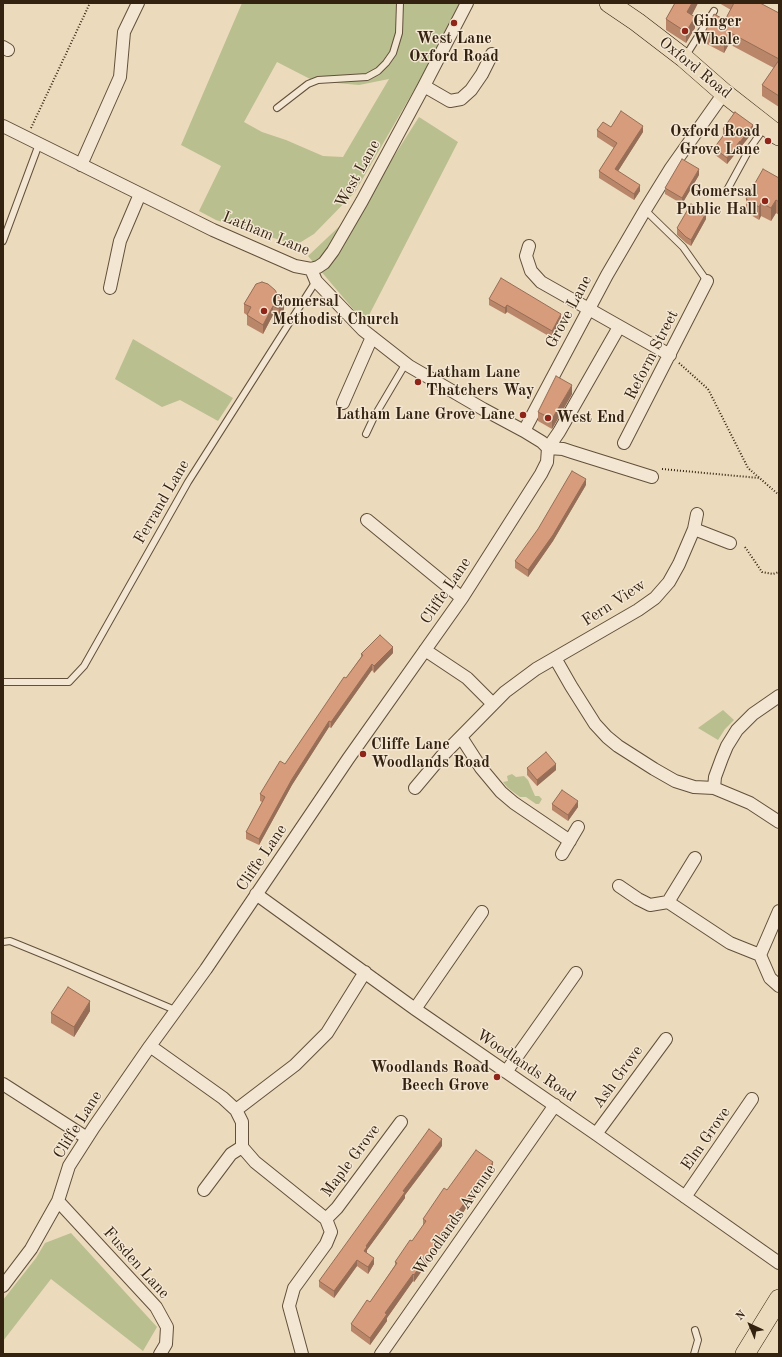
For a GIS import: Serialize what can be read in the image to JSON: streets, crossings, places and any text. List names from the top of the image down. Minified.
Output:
{"streets":{"main road":["Oxford Road"],"street":["West Lane","Latham Lane","Grove Lane","Reform Street","Cliffe Lane","Fern View","Woodlands Road","Ash Grove","Elm Grove","Maple Grove","Woodlands Avenue","Fusden Lane"],"lane":["Ferrand Lane"]},"crossings":[["Oxford Road","Grove Lane"],["West Lane","Latham Lane"],["Latham Lane","Grove Lane"],["Latham Lane","Ferrand Lane"],["Latham Lane","Cliffe Lane"],["Cliffe Lane","Woodlands Road"],["Cliffe Lane","Fusden Lane"],["Woodlands Road","Ash Grove"],["Woodlands Road","Elm Grove"],["Woodlands Road","Woodlands Avenue"]],"places":["West Lane Oxford Road","Ginger Whale","Oxford Road Grove Lane","Gomersal Public Hall","Gomersal Methodist Church","Latham Lane Thatchers Way","Latham Lane Grove Lane","West End","Cliffe Lane Woodlands Road","Woodlands Road Beech Grove"],"north":"top left"}
